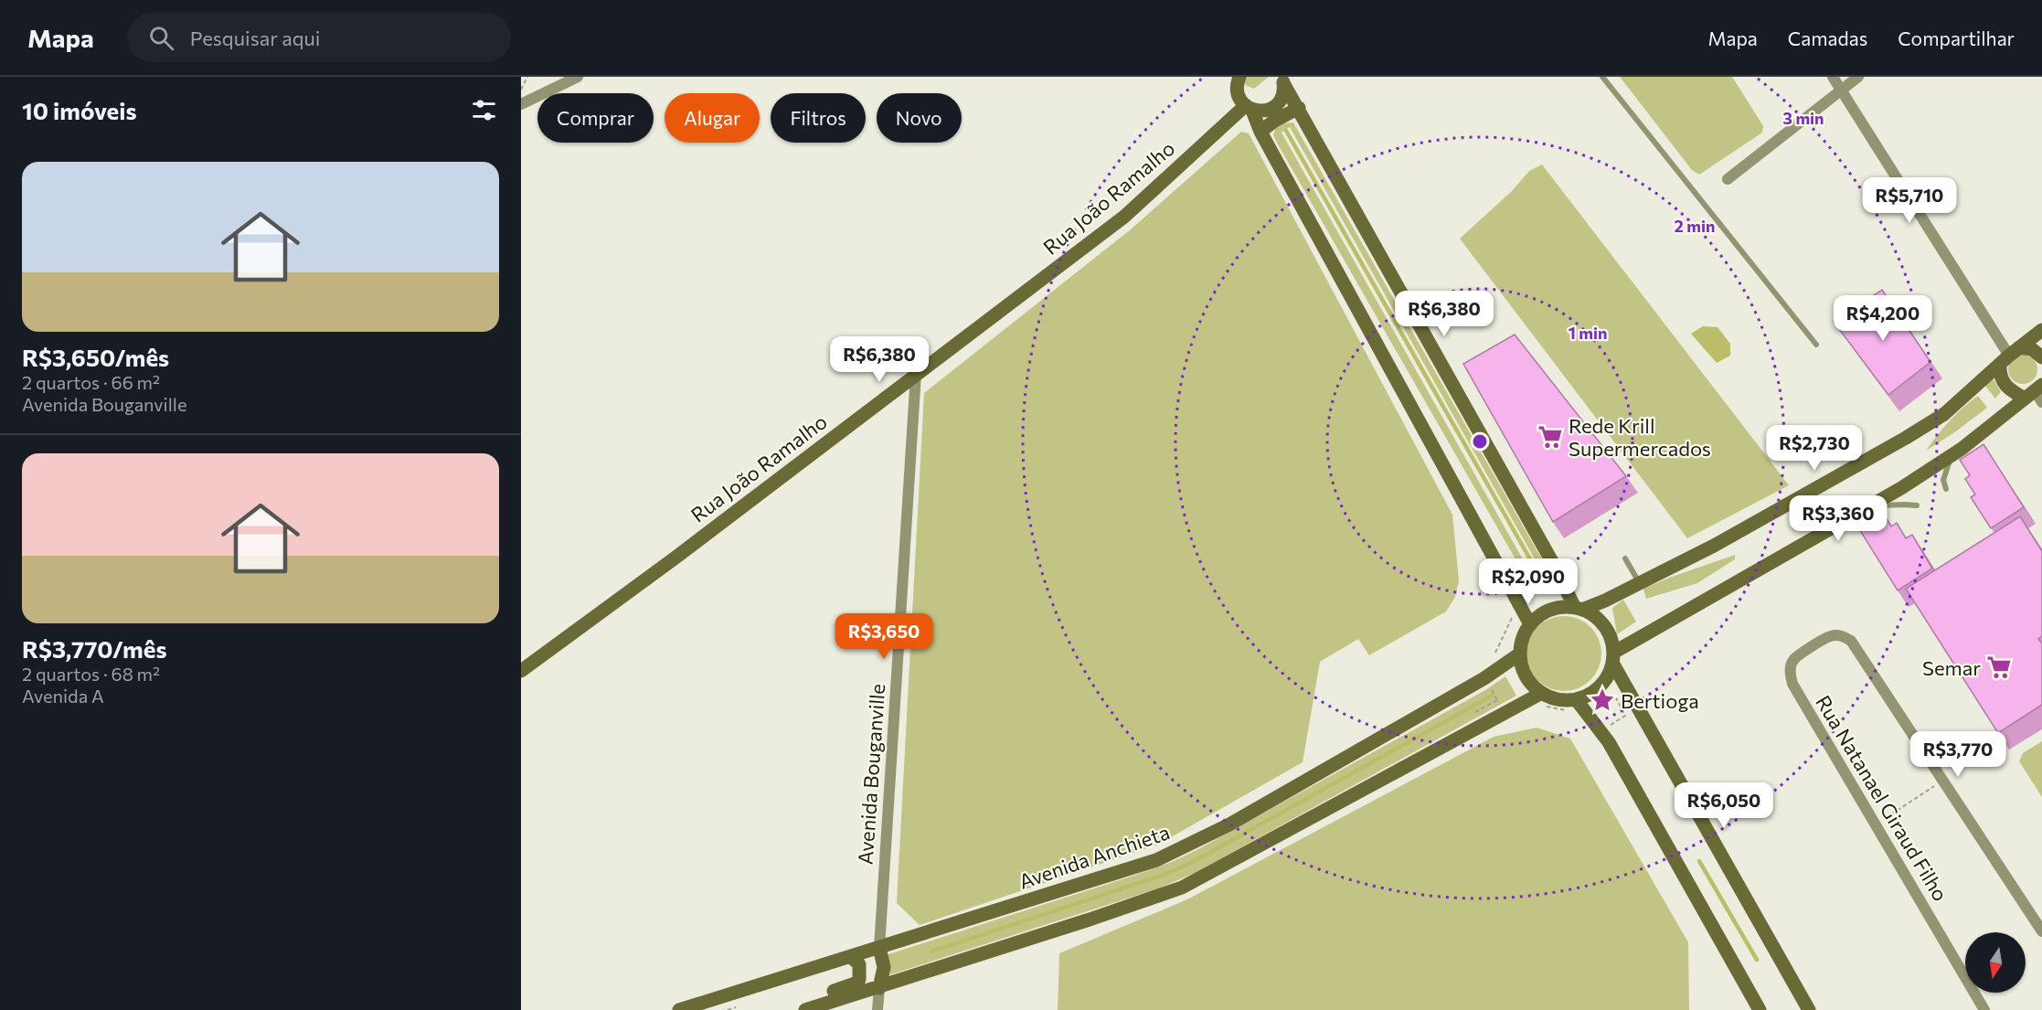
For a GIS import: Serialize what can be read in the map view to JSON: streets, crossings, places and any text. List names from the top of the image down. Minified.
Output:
{"streets":{"main road":["Rua João Ramalho","Avenida Anchieta"],"street":["Avenida Bouganville","Rua Natanael Giraud Filho"]},"crossings":[["Rua João Ramalho","Avenida Bouganville"],["Avenida Bouganville","Avenida Anchieta"]],"places":{"supermarket":["Rede Krill Supermercados","Semar"],"place":["Bertioga"]},"north":"bottom","page":{"header":"Mapa","search":"Pesquisar aqui","nav":["Mapa","Camadas","Compartilhar"],"heading":"10 imóveis","chip":["Comprar","Alugar","Filtros","Novo"],"list":[{"name":"R$3,650/mês","note":"2 quartos · 66 m² · Avenida Bouganville"},{"name":"R$3,770/mês","note":"2 quartos · 68 m² · Avenida A"}],"price":["R$5,710","R$6,380","R$4,200","R$6,380","R$2,730","R$3,360","R$2,090","R$3,650","R$3,770","R$6,050"]},"rings":["3 min","2 min","1 min"]}
